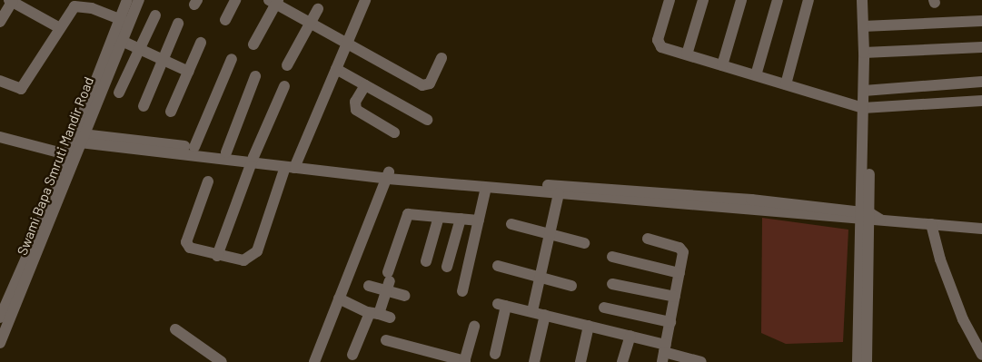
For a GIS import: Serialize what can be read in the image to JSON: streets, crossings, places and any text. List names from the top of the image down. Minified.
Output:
{"streets":{"street":["Swami Bapa Smruti Mandir Road"]}}
